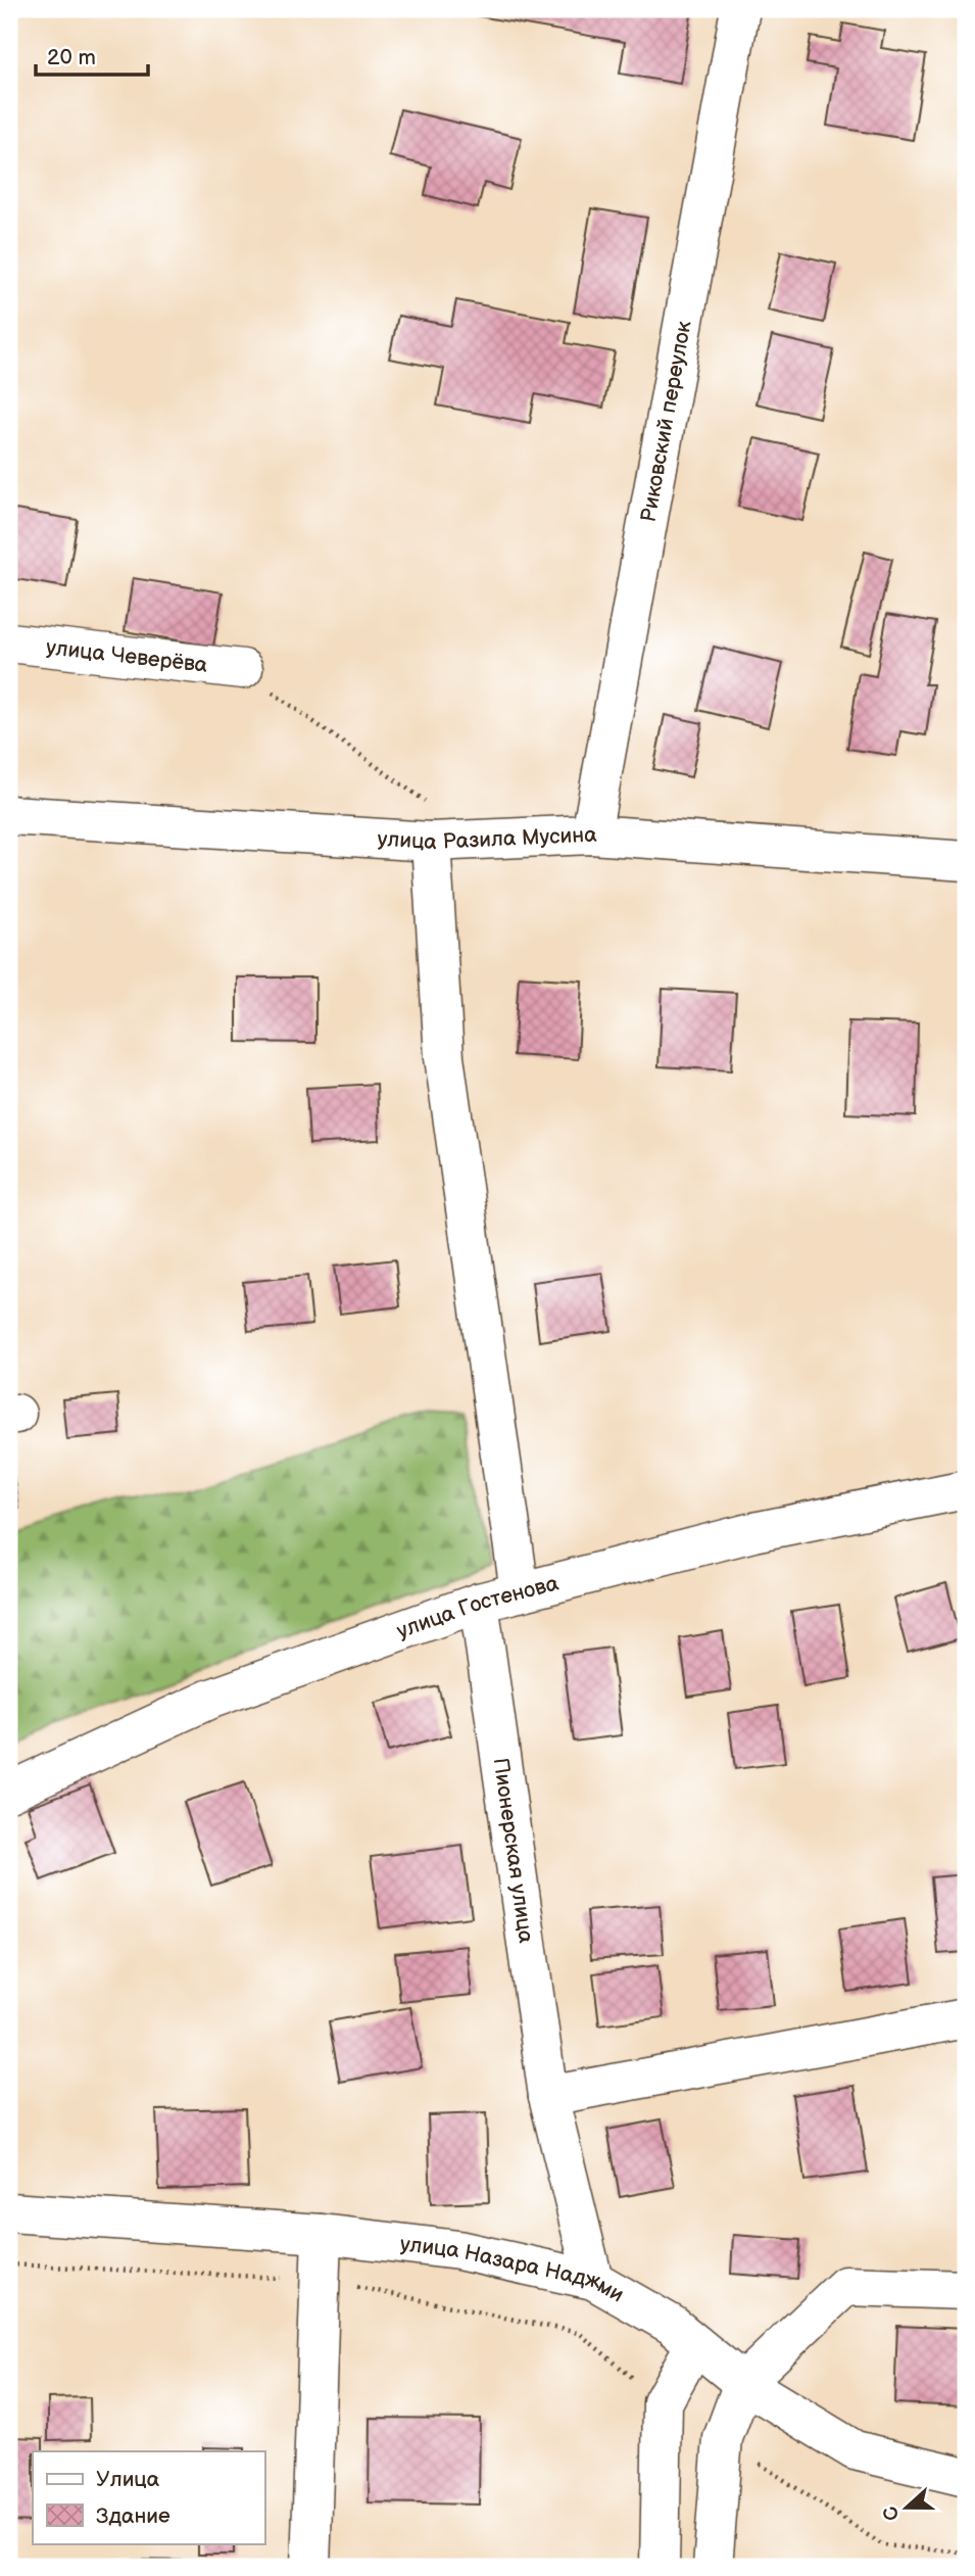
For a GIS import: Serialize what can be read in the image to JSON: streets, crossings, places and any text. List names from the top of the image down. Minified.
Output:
{"streets":{"street":["Риковский переулок","улица Чеверёва","улица Разила Мусина","улица Гостенова","Пионерская улица","улица Назара Наджми"]},"crossings":[["Риковский переулок","улица Разила Мусина"],["улица Гостенова","Пионерская улица"],["Пионерская улица","улица Назара Наджми"]],"legend":["Улица","Здание"],"scale_bar":"20 m","north":"left"}
